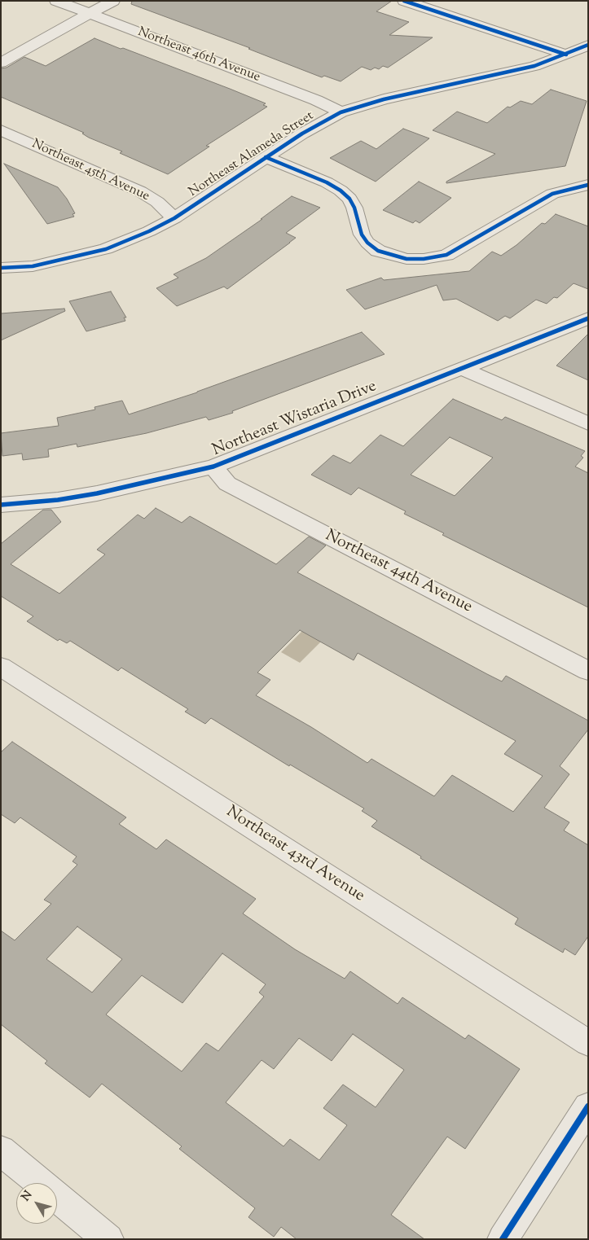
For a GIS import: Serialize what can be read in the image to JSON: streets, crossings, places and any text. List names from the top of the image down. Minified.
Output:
{"streets":{"street":["Northeast 46th Avenue","Northeast Alameda Street","Northeast 45th Avenue","Northeast Wistaria Drive","Northeast 44th Avenue","Northeast 43rd Avenue"]},"crossings":[["Northeast 46th Avenue","Northeast Alameda Street"],["Northeast Alameda Street","Northeast 45th Avenue"],["Northeast Wistaria Drive","Northeast 44th Avenue"]],"north":"top left"}
